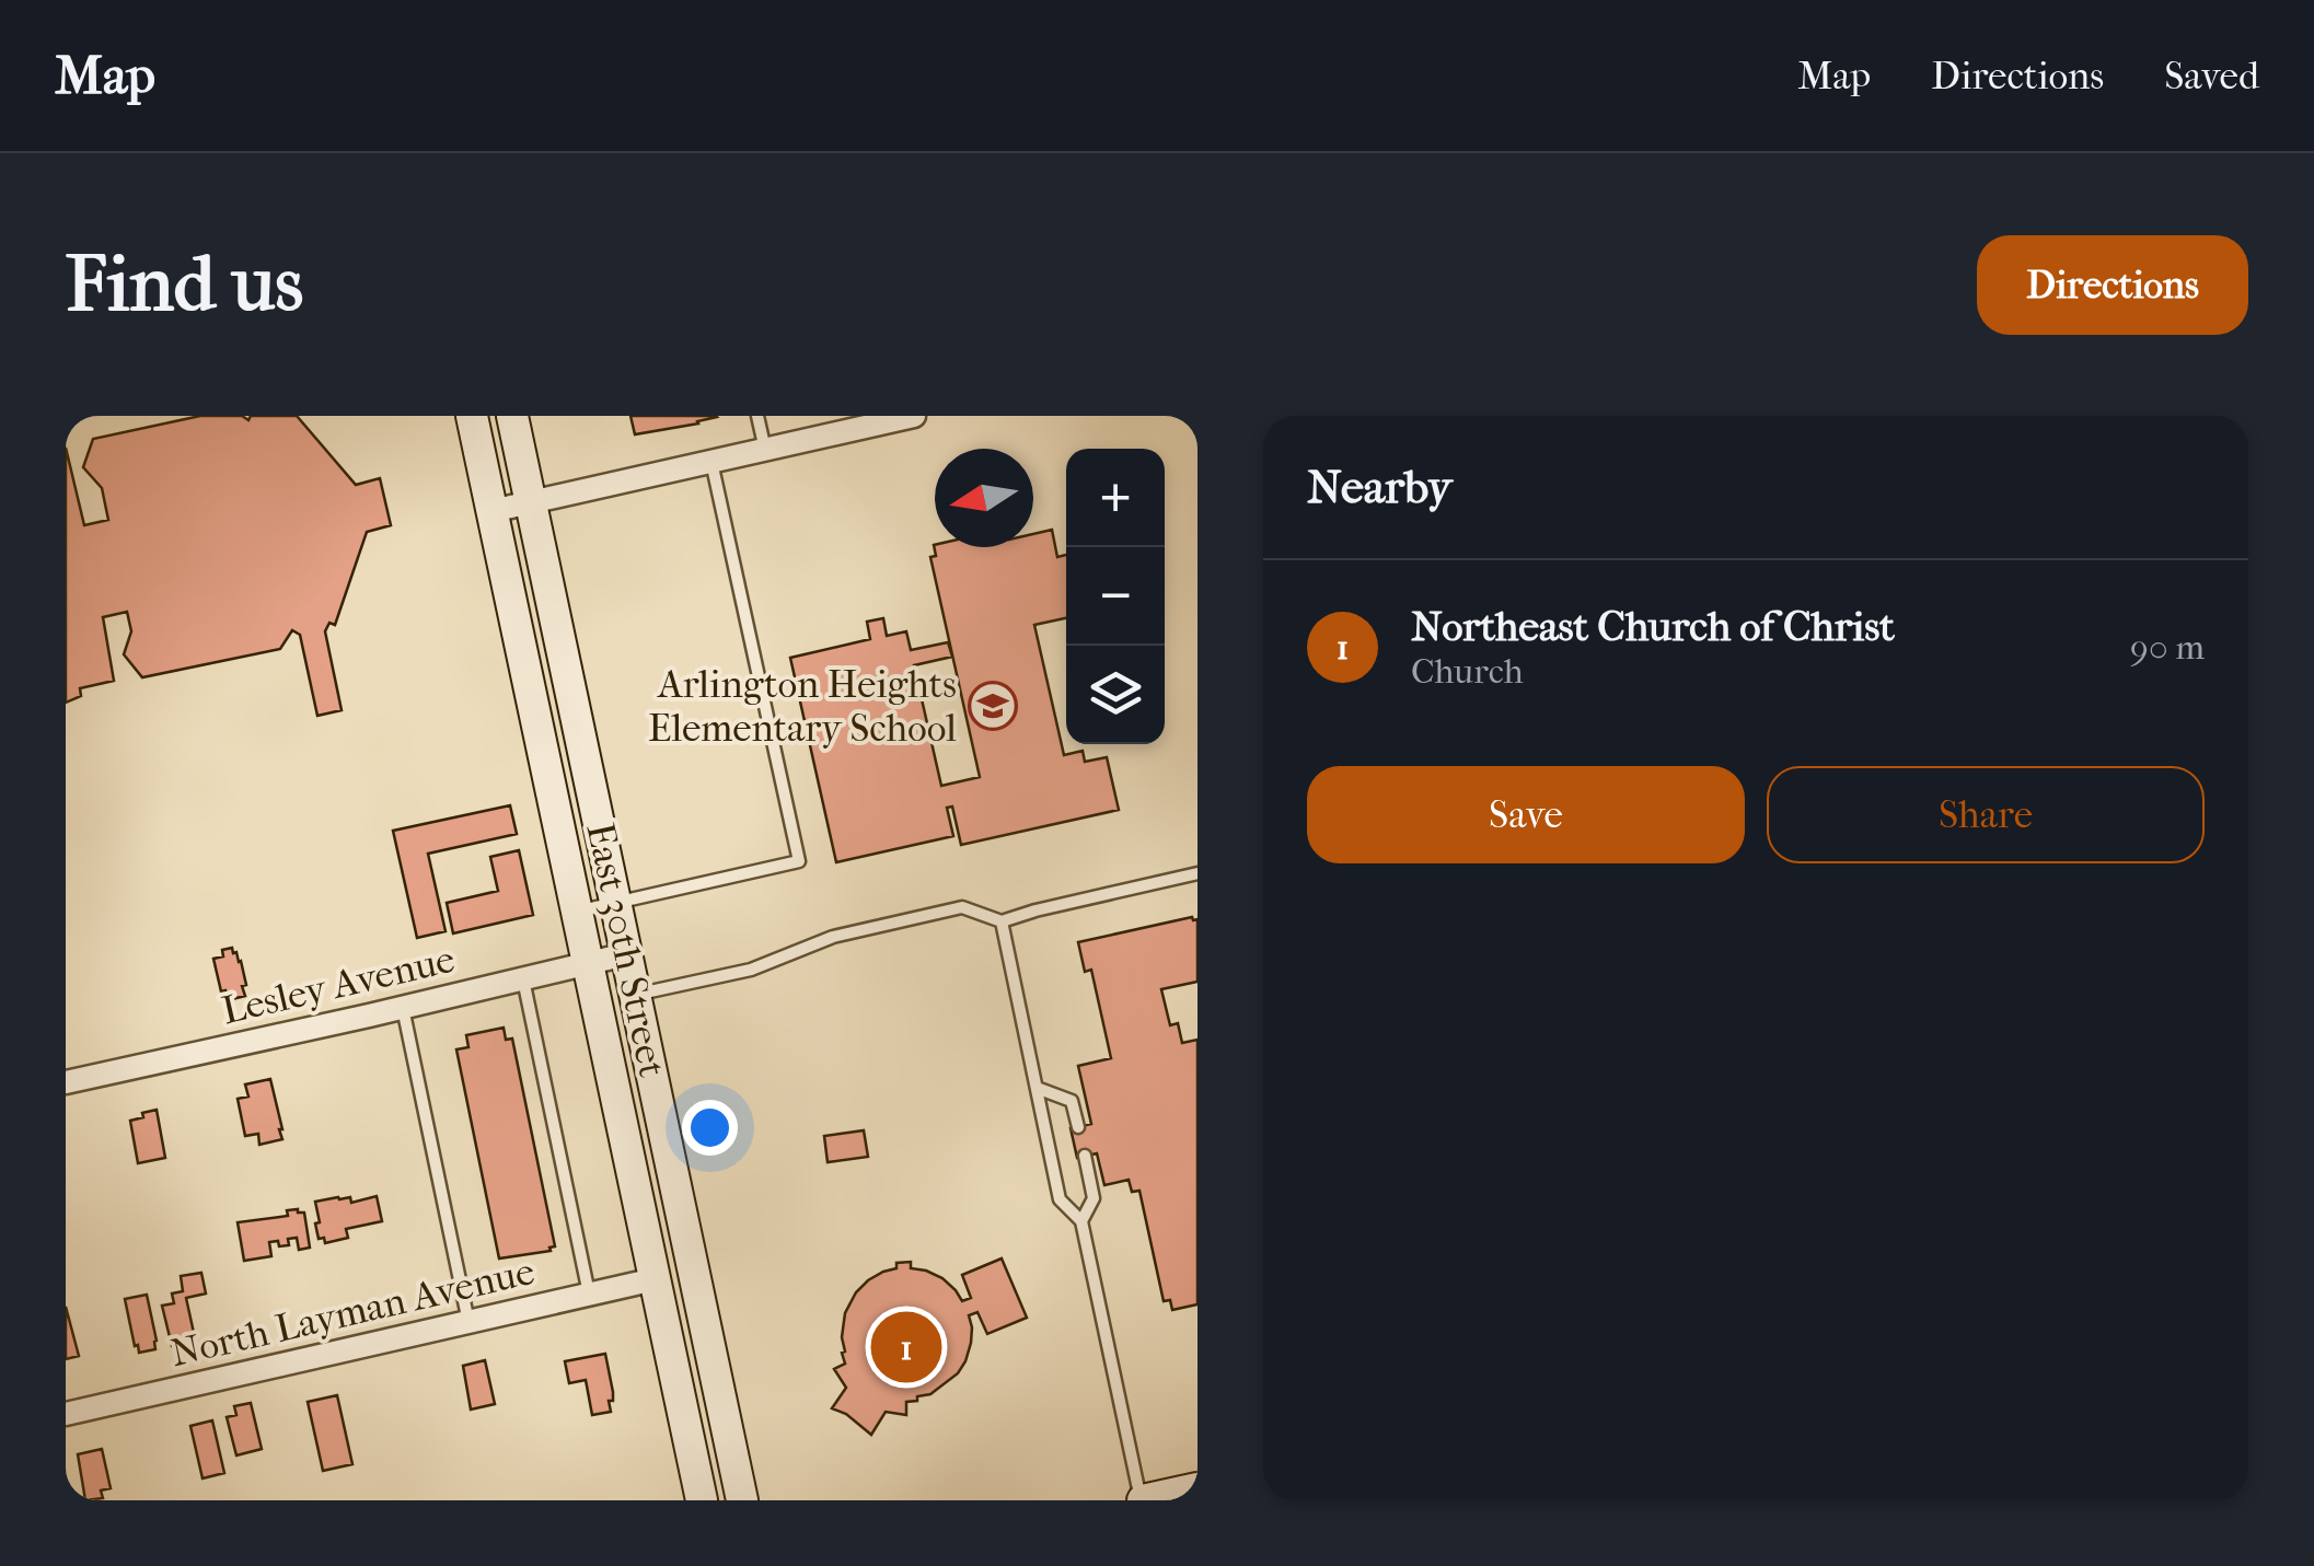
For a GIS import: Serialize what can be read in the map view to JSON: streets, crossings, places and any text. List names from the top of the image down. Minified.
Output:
{"streets":{"main road":["East 30th Street"],"street":["Lesley Avenue","North Layman Avenue"]},"crossings":[["East 30th Street","Lesley Avenue"],["East 30th Street","North Layman Avenue"]],"places":{"school or university":["Arlington Heights Elementary School"]},"north":"left","page":{"header":"Map","nav":["Map","Directions","Saved"],"buttons":["Directions",["Save","Share"]],"title":"Find us","heading":"Nearby","map_buttons":["+","−"],"list":[{"mark":"1","name":"Northeast Church of Christ","note":"Church","value":"90 m"}],"pins":"1"}}
